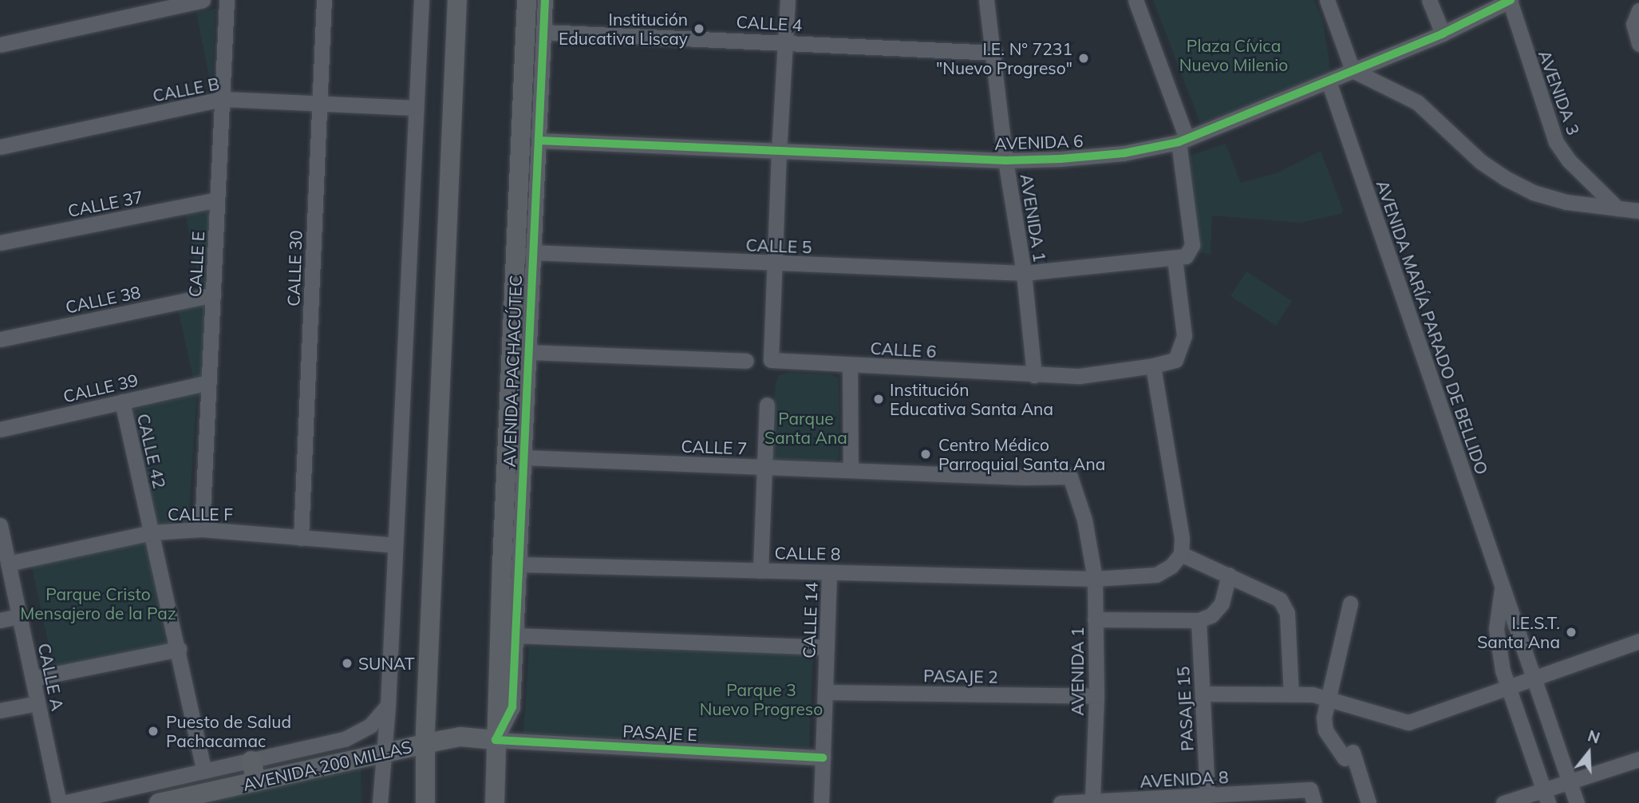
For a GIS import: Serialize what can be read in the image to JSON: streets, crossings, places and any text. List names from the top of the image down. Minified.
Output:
{"streets":{"main road":["AVENIDA PACHACÚTEC","AVENIDA 200 MILLAS"],"street":["CALLE 4","CALLE B","AVENIDA 3","AVENIDA 6","CALLE 37","AVENIDA 1","CALLE 5","CALLE E","CALLE 30","CALLE 38","AVENIDA MARÍA PARADO DE BELLIDO","CALLE 6","CALLE 39","CALLE 7","CALLE 42","CALLE F","CALLE 8","CALLE 14","PASAJE 2","CALLE A","PASAJE 15","PASAJE E","AVENIDA 8"]},"crossings":[["CALLE 4","AVENIDA 1"],["CALLE 4","AVENIDA PACHACÚTEC"],["CALLE B","CALLE E"],["CALLE B","CALLE 30"],["AVENIDA 3","AVENIDA 6"],["AVENIDA 6","AVENIDA 1"],["AVENIDA 6","AVENIDA MARÍA PARADO DE BELLIDO"],["AVENIDA 6","AVENIDA PACHACÚTEC"],["CALLE 37","CALLE E"],["AVENIDA 1","CALLE 5"],["AVENIDA 1","CALLE 6"],["AVENIDA 1","CALLE 7"],["AVENIDA 1","CALLE 8"],["AVENIDA 1","PASAJE 2"],["AVENIDA 1","AVENIDA 8"],["CALLE 5","CALLE 6"],["CALLE 5","AVENIDA PACHACÚTEC"],["CALLE E","CALLE 38"],["CALLE E","CALLE 39"],["CALLE E","CALLE F"],["CALLE 30","CALLE F"],["AVENIDA PACHACÚTEC","CALLE 7"],["AVENIDA PACHACÚTEC","CALLE 8"],["AVENIDA PACHACÚTEC","PASAJE E"],["AVENIDA PACHACÚTEC","AVENIDA 200 MILLAS"],["CALLE 39","CALLE 42"],["CALLE 42","CALLE F"],["CALLE 42","AVENIDA 200 MILLAS"],["CALLE F","CALLE A"],["CALLE 8","CALLE 14"],["CALLE 14","PASAJE 2"],["CALLE 14","PASAJE E"],["PASAJE 15","AVENIDA 8"],["PASAJE E","AVENIDA 200 MILLAS"]],"parks":["Plaza Cívica Nuevo Milenio","Parque Santa Ana","Parque Cristo Mensajero de la Paz","Parque 3 Nuevo Progreso"],"places":["Institución Educativa Liscay","I.E. N° 7231 \"Nuevo Progreso\"","Institución Educativa Santa Ana","Centro Médico Parroquial Santa Ana","I.E.S.T. Santa Ana","SUNAT","Puesto de Salud Pachacamac"],"north":"top"}
